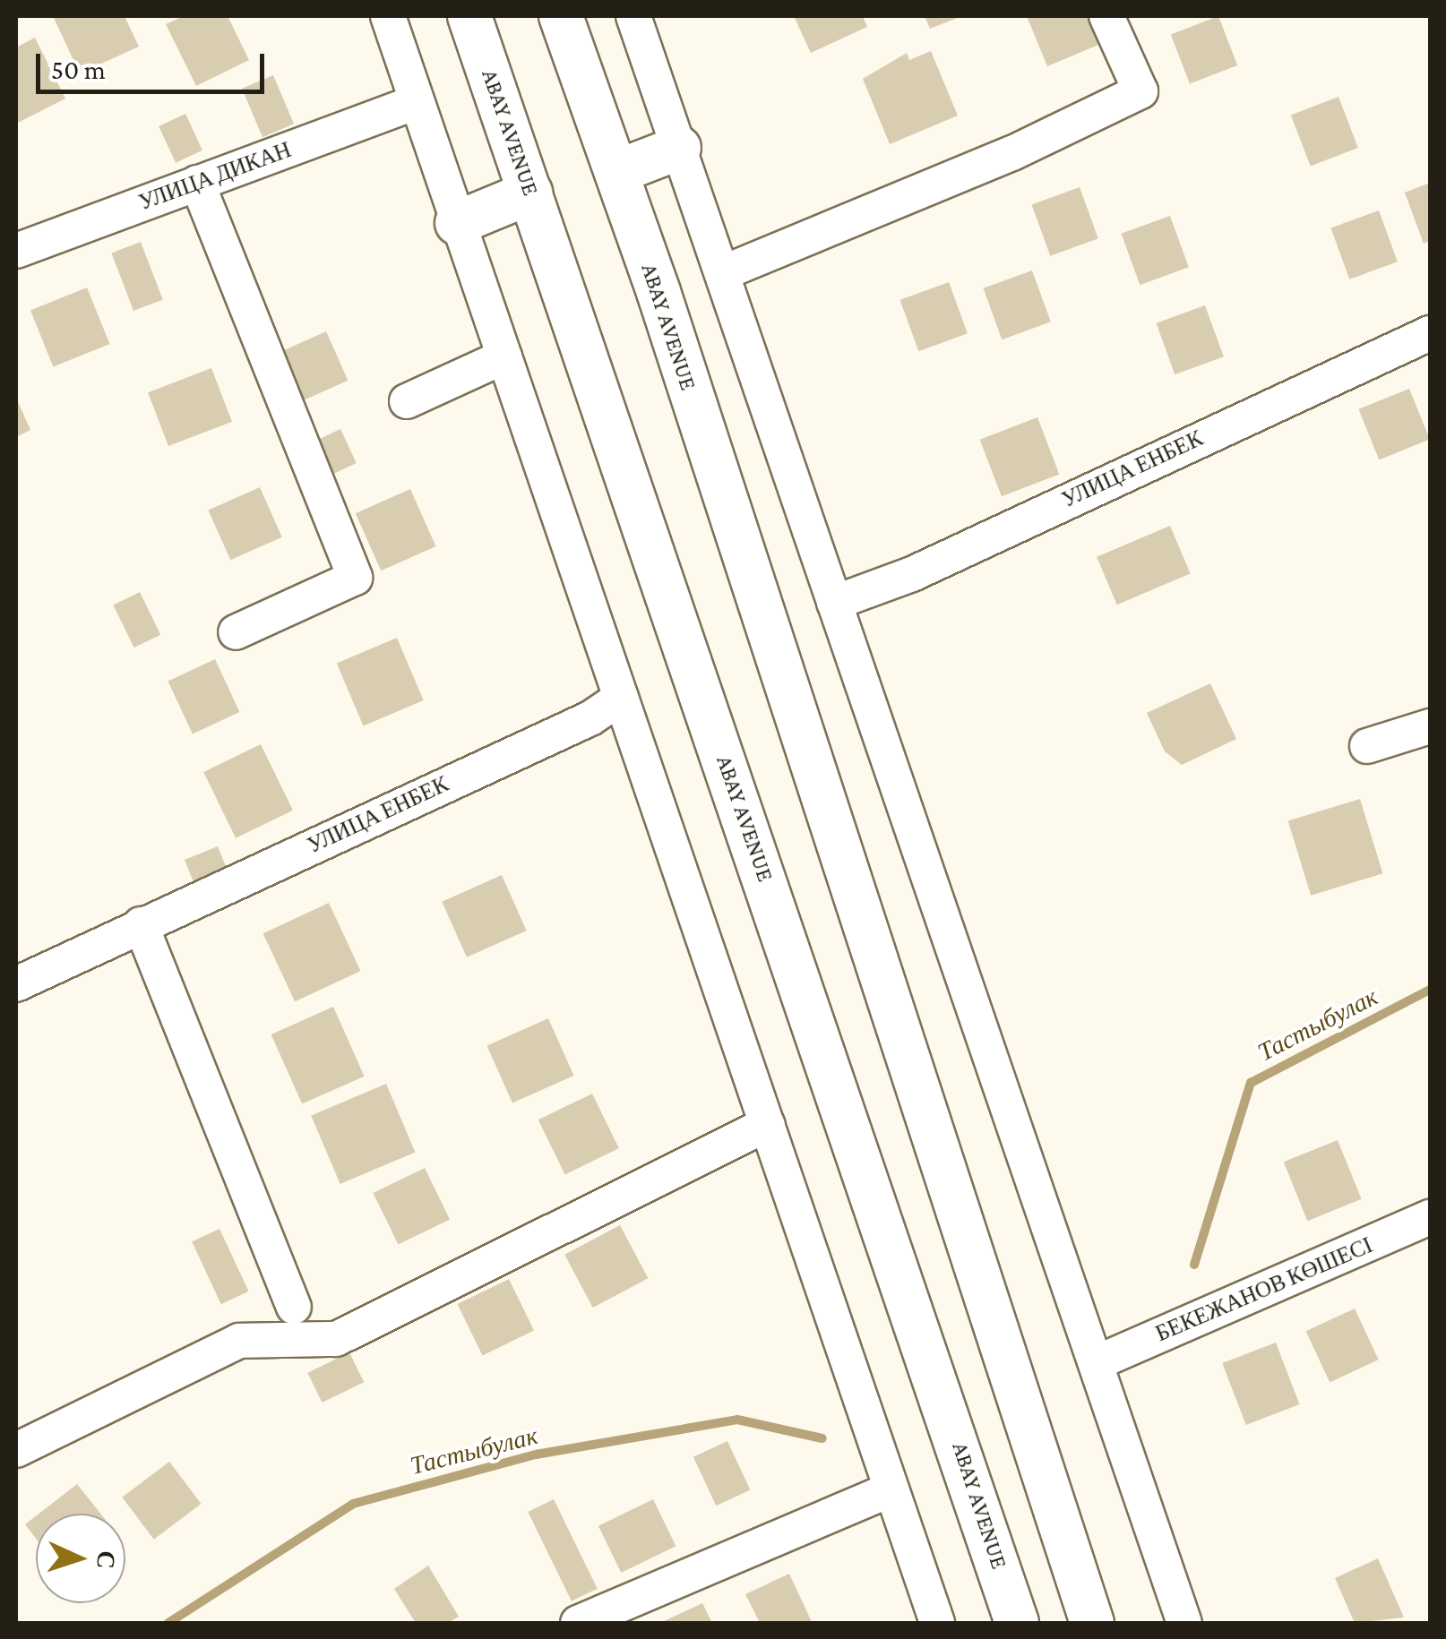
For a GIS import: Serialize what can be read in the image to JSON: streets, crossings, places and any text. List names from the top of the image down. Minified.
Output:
{"streets":{"main road":["ABAY AVENUE"],"street":["УЛИЦА ДИКАН","УЛИЦА ЕНБЕК","БЕКЕЖАНОВ КӨШЕСІ"]},"water":["Тастыбулак"],"scale_bar":"50 m","north":"right"}
